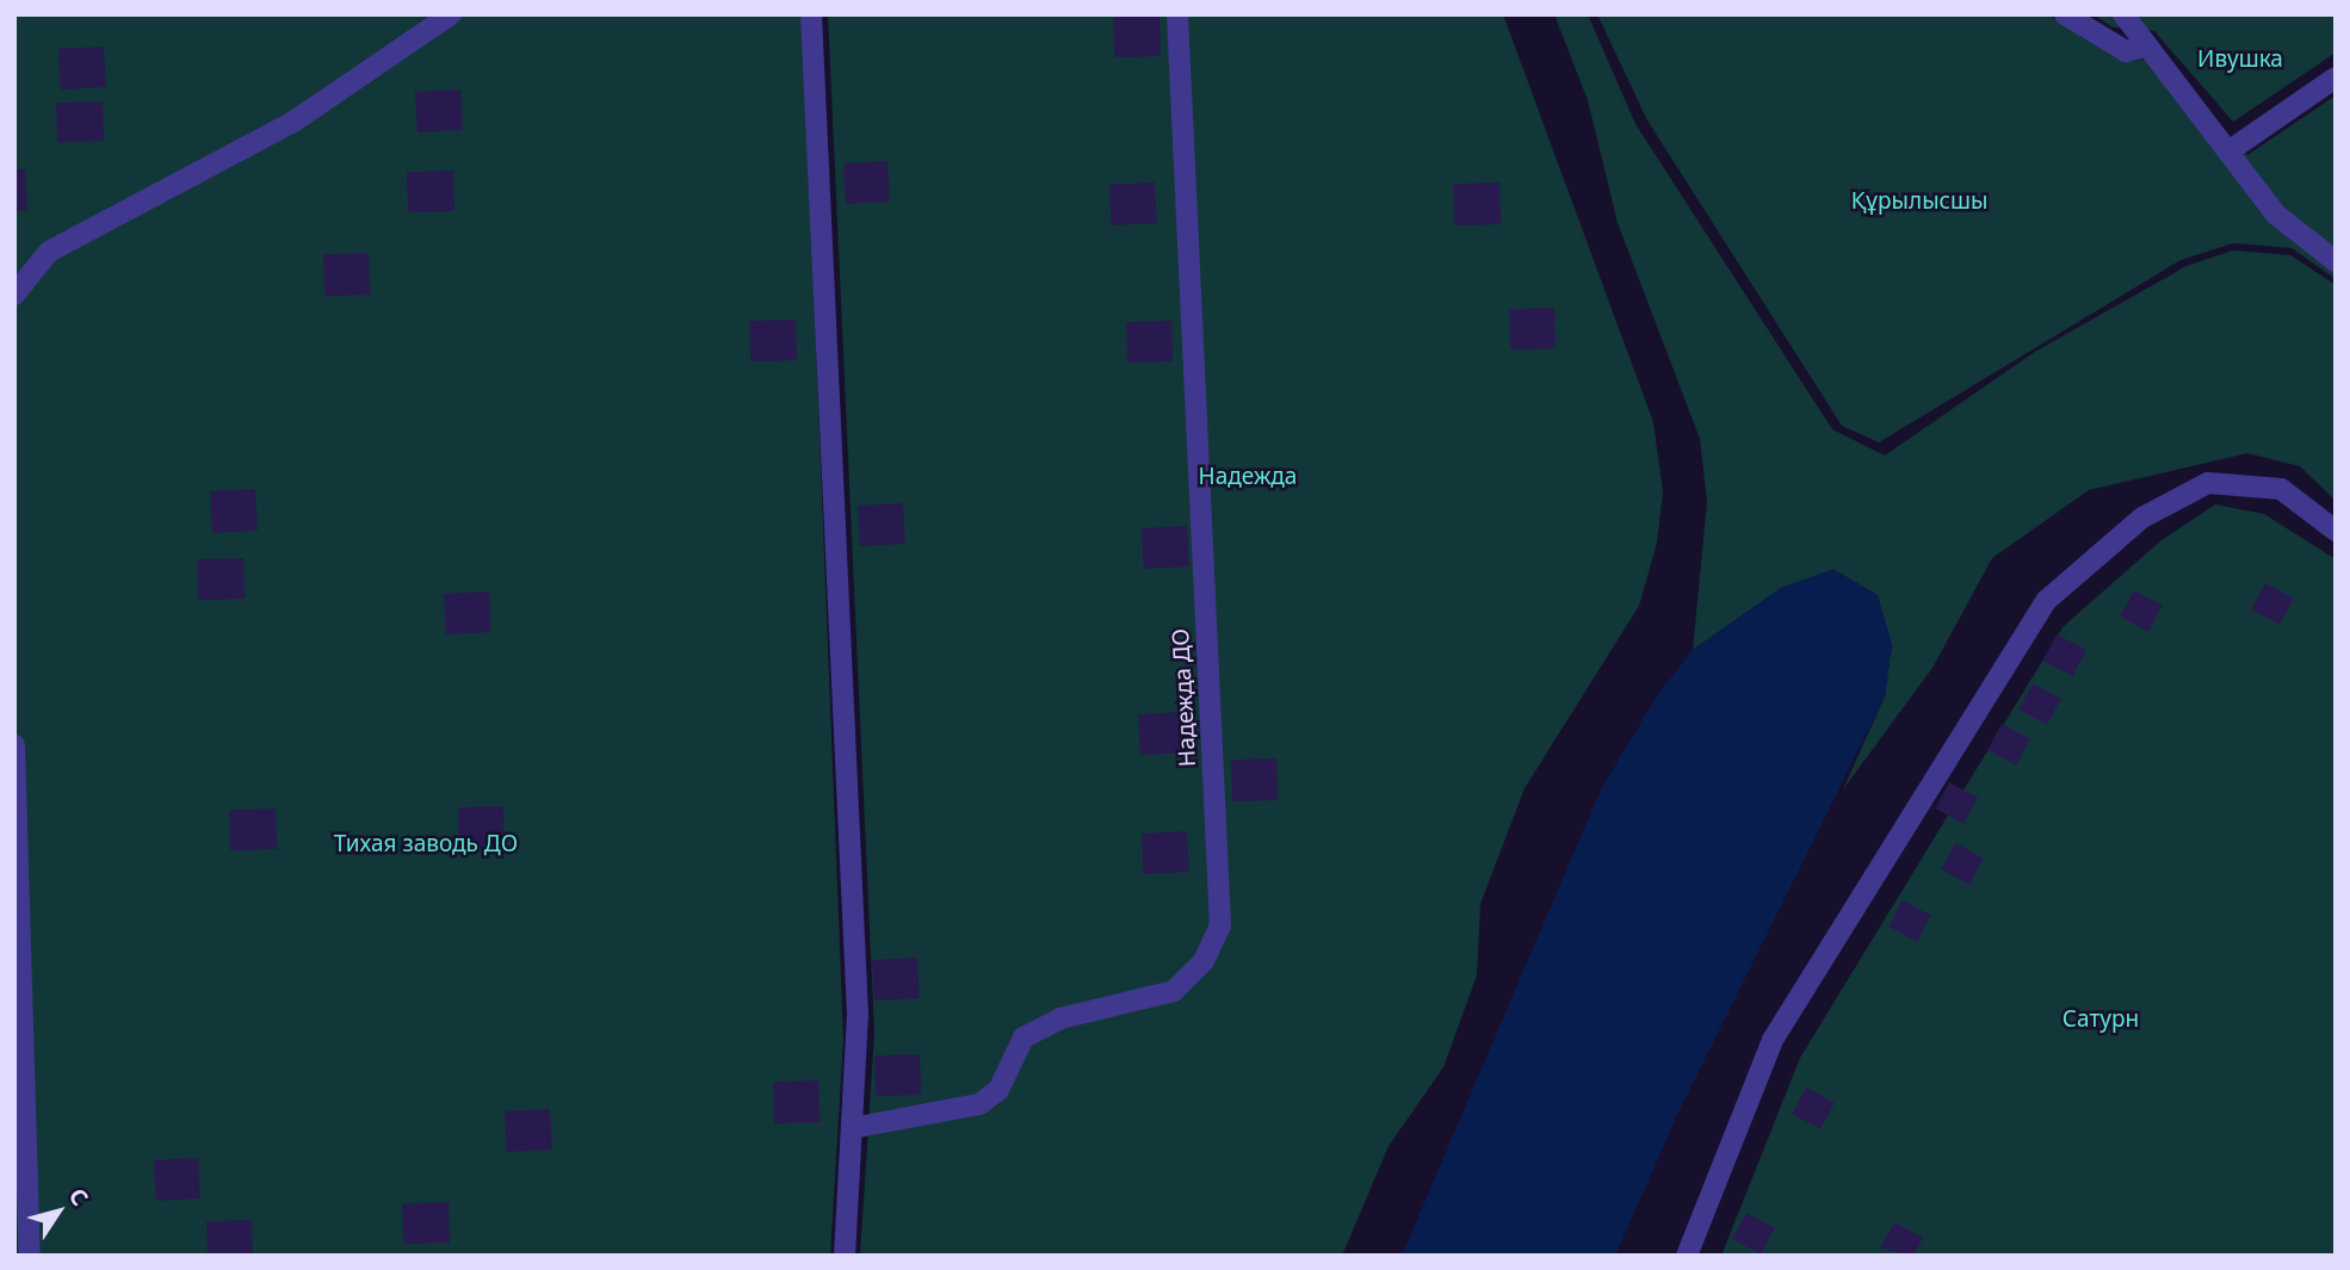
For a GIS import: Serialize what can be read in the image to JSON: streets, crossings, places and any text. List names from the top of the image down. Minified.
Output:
{"streets":{"street":["Надежда ДО"]},"parks":["Ивушка","Құрылысшы","Надежда","Тихая заводь ДО","Сатурн"],"north":"top right"}
